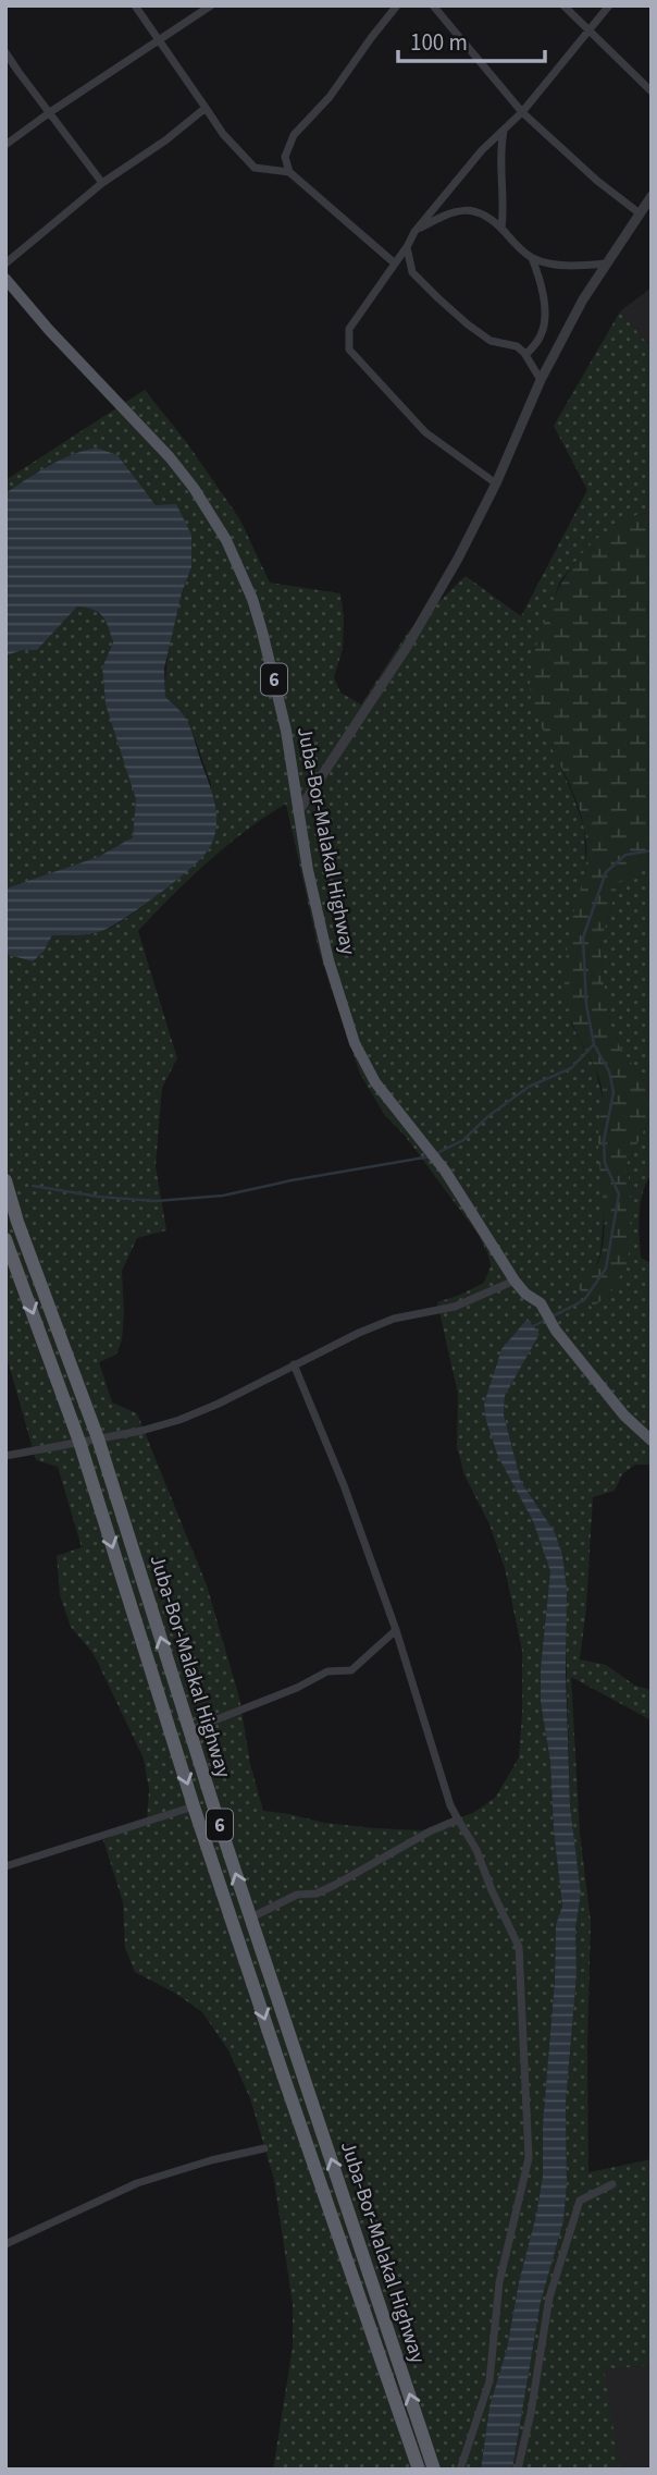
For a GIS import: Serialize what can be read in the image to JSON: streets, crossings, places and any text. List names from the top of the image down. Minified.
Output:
{"streets":{"highway":["6","Juba-Bor-Malakal Highway"]},"scale_bar":"100 m"}
